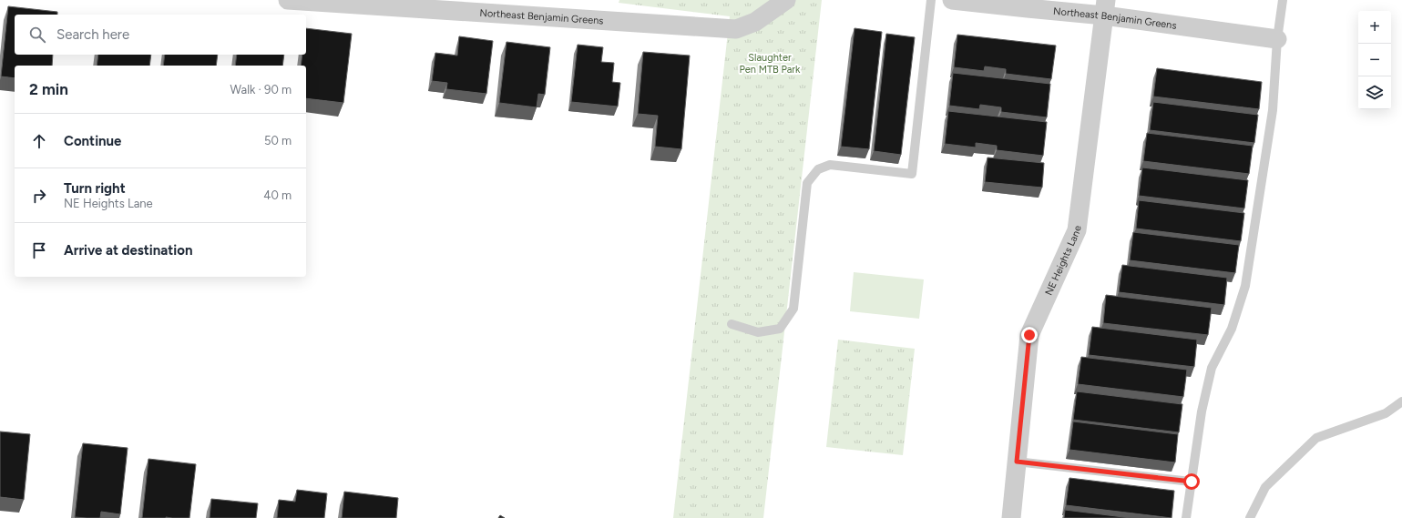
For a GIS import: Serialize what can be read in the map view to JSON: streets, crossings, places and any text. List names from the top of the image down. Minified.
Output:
{"streets":{"street":["Northeast Benjamin Greens","NE Heights Lane"]},"crossings":[["Northeast Benjamin Greens","NE Heights Lane"]],"parks":["Slaughter Pen MTB Park"],"page":{"map_buttons":["+","−"],"search":"Search here","heading":["2 min","Walk · 90 m"],"list":[["Continue","50 m"],["Turn right","NE Heights Lane","40 m"],"Arrive at destination"]}}
